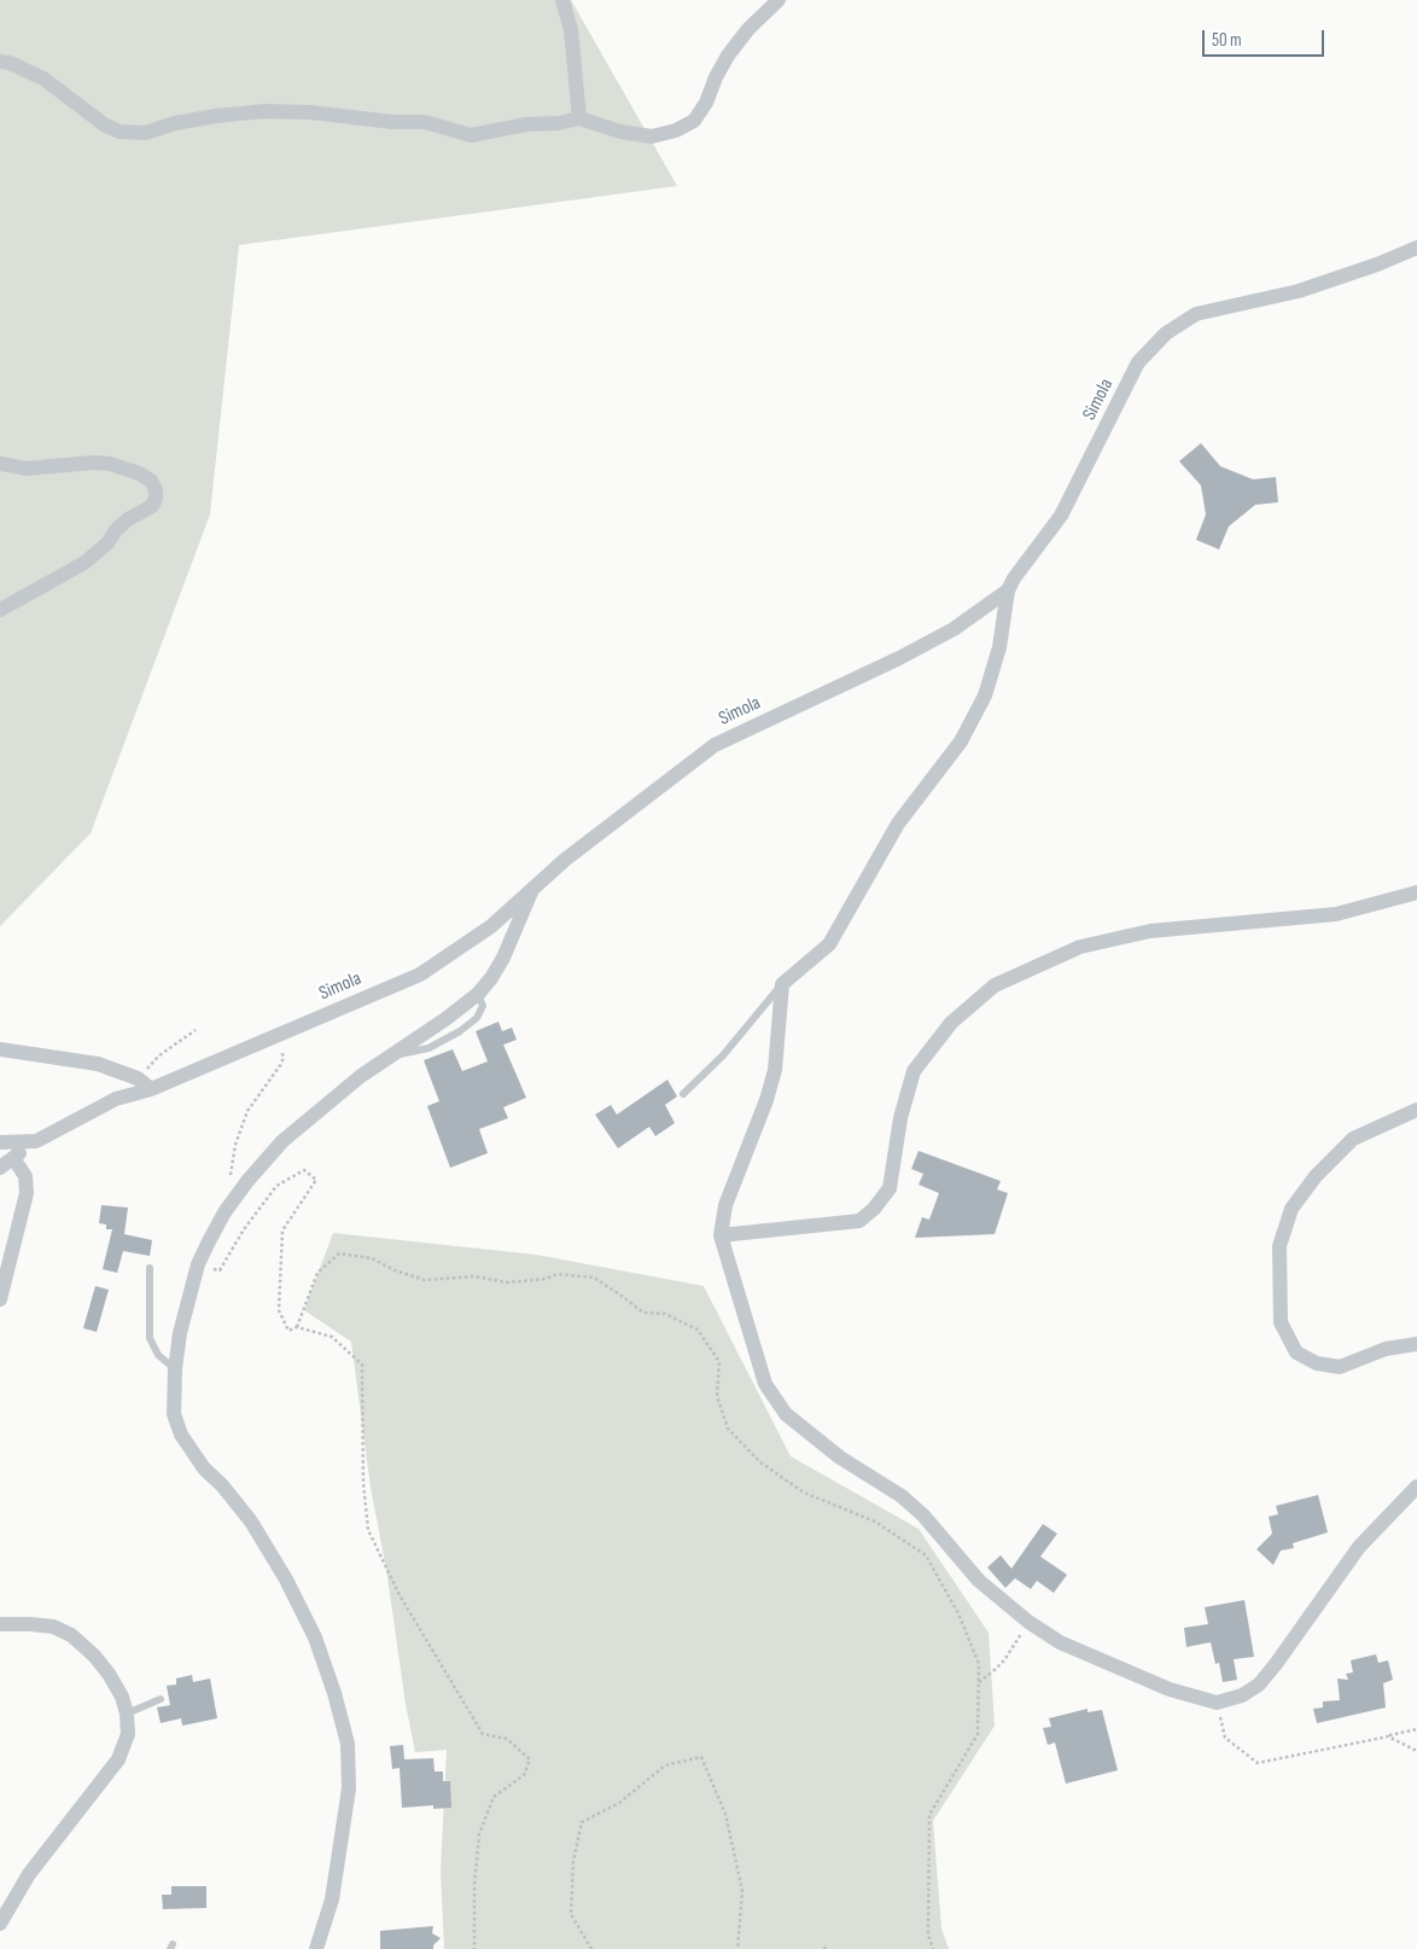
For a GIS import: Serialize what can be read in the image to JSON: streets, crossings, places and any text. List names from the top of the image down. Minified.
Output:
{"streets":{"street":["Simola"]},"scale_bar":"50 m"}
